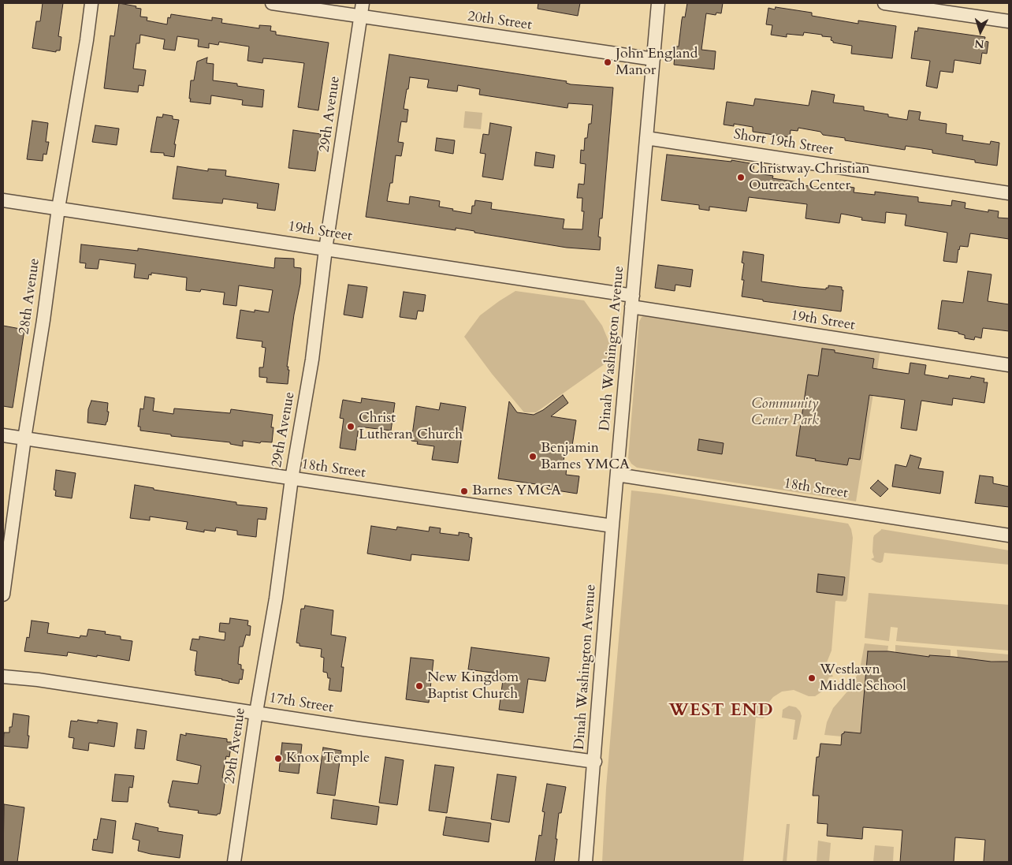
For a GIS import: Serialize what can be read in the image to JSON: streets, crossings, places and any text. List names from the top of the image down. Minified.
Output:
{"streets":{"street":["20th Street","29th Avenue","Short 19th Street","19th Street","28th Avenue","Dinah Washington Avenue","18th Street","17th Street"]},"crossings":[["20th Street","29th Avenue"],["20th Street","Dinah Washington Avenue"],["29th Avenue","19th Street"],["29th Avenue","18th Street"],["29th Avenue","17th Street"],["Short 19th Street","Dinah Washington Avenue"],["19th Street","28th Avenue"],["19th Street","Dinah Washington Avenue"],["28th Avenue","18th Street"],["Dinah Washington Avenue","18th Street"],["Dinah Washington Avenue","17th Street"]],"districts":["WEST END"],"parks":["Community Center Park"],"places":["John England Manor","Christway Christian Outreach Center","Christ Lutheran Church","Benjamin Barnes YMCA","Barnes YMCA","Westlawn Middle School","New Kingdom Baptist Church","Knox Temple"],"north":"bottom"}
